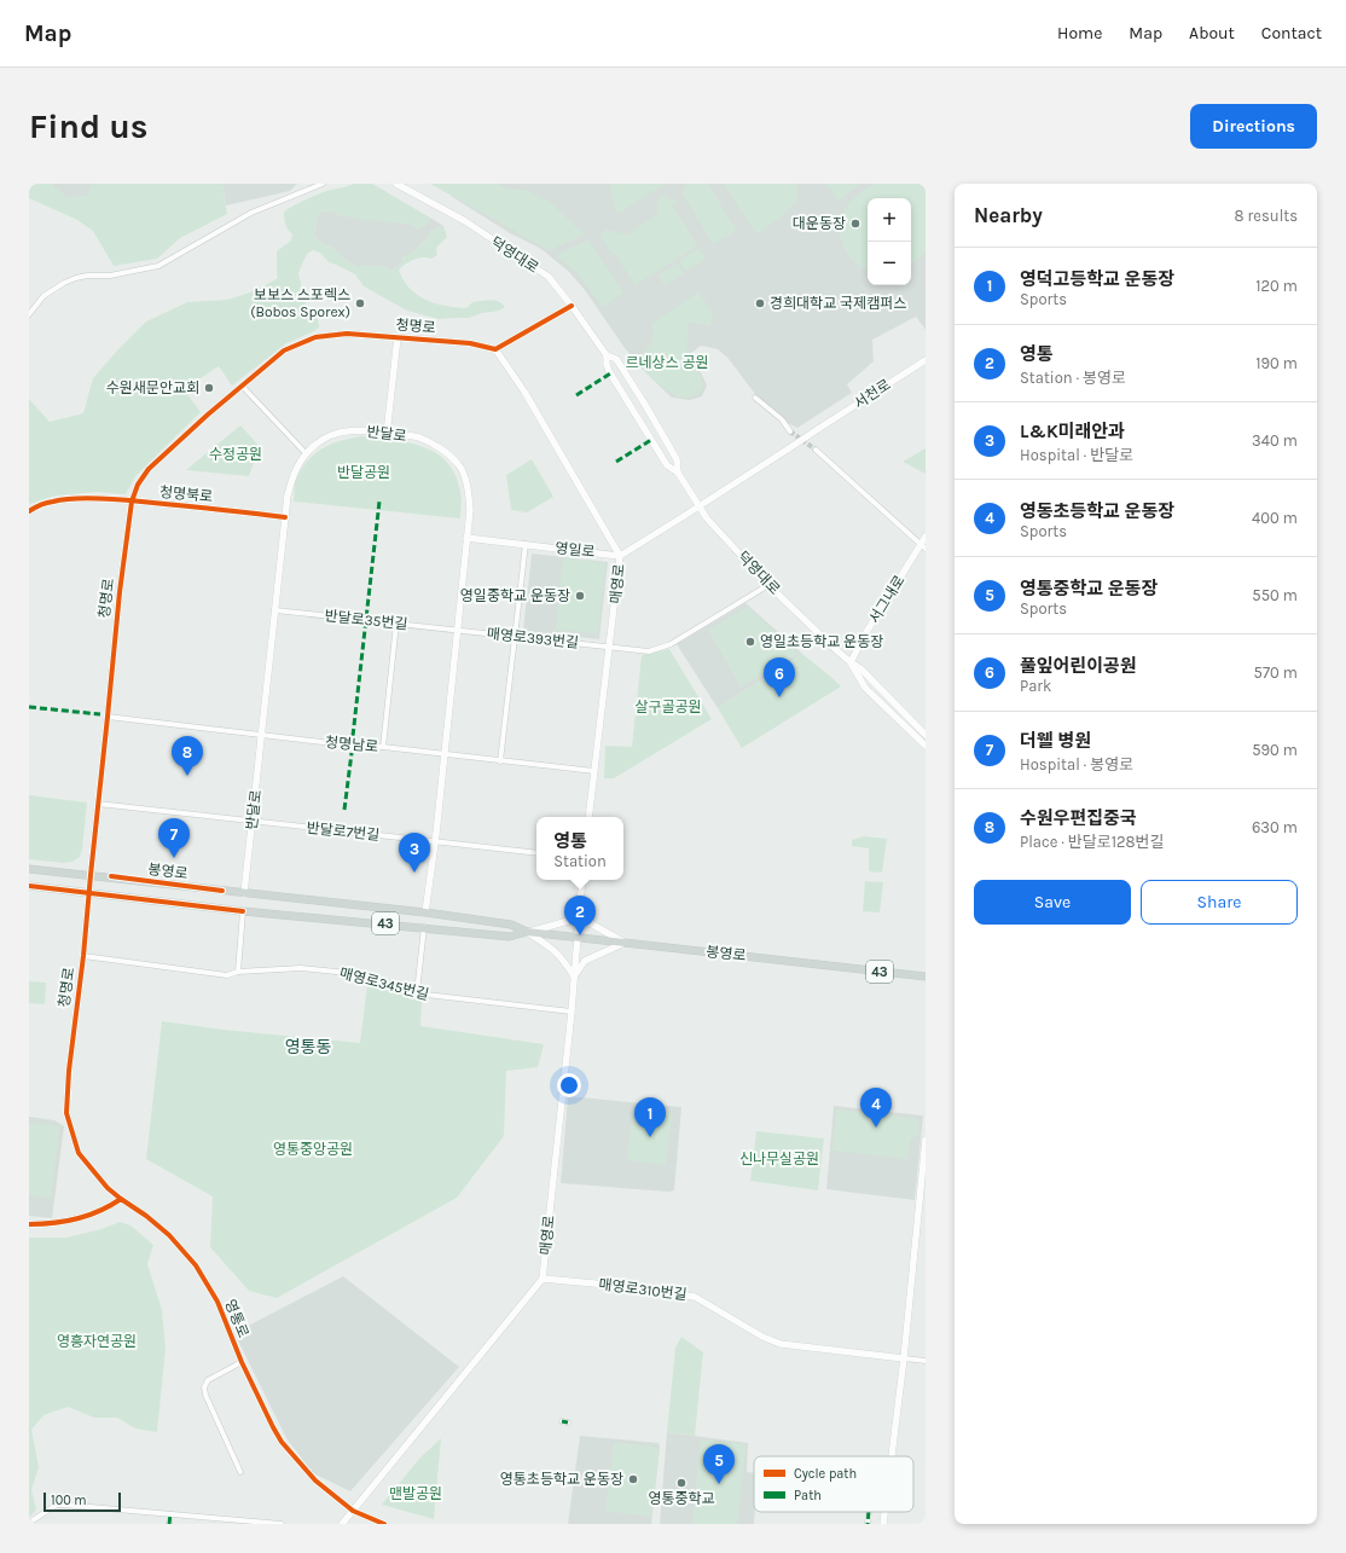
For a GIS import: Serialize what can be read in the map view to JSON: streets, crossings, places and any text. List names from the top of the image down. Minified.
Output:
{"streets":{"main road":["봉영로","43"],"street":["덕영대로","청명로","서천로","반달로","청명북로","영일로","매영로","서그내로","반달로35번길","매영로393번길","청명남로","반달로7번길","매영로345번길","매영로310번길","영통로"]},"crossings":[["덕영대로","서천로"],["덕영대로","서그내로"],["덕영대로","매영로393번길"],["청명로","청명북로"],["청명로","매영로"],["청명로","청명남로"],["청명로","반달로7번길"],["청명로","봉영로"],["청명로","매영로345번길"],["청명로","영통로"],["반달로","청명북로"],["반달로","영일로"],["반달로","반달로35번길"],["반달로","매영로393번길"],["반달로","청명남로"],["반달로","반달로7번길"],["반달로","봉영로"],["영일로","매영로"],["매영로","매영로393번길"],["매영로","청명남로"],["매영로","봉영로"],["매영로","매영로345번길"],["매영로","매영로310번길"],["반달로35번길","매영로393번길"]],"districts":["영통동"],"parks":["르네상스 공원","수정공원","반달공원","살구골공원","영통중앙공원","신나무실공원","영흥자연공원","맨발공원"],"places":["대운동장","보보스 스포렉스 (Bobos Sporex)","경희대학교 국제캠퍼스","수원새문안교회","영일중학교 운동장","영일초등학교 운동장","영통초등학교 운동장","영통중학교"],"legend":["Cycle path","Path"],"scale_bar":"100 m","page":{"header":"Map","nav":["Home","Map","About","Contact"],"buttons":["Directions",["Save","Share"]],"title":"Find us","heading":["Nearby","8 results"],"map_buttons":["+","−"],"list":[{"mark":"1","name":"영덕고등학교 운동장","note":"Sports","value":"120 m"},{"mark":"2","name":"영통","note":"Station · 봉영로","value":"190 m"},{"mark":"3","name":"L&K미래안과","note":"Hospital · 반달로","value":"340 m"},{"mark":"4","name":"영동초등학교 운동장","note":"Sports","value":"400 m"},{"mark":"5","name":"영통중학교 운동장","note":"Sports","value":"550 m"},{"mark":"6","name":"풀잎어린이공원","note":"Park","value":"570 m"},{"mark":"7","name":"더웰 병원","note":"Hospital · 봉영로","value":"590 m"},{"mark":"8","name":"수원우편집중국","note":"Place · 반달로128번길","value":"630 m"}],"pins":["6","8","7","3","2","4","1","5"],"popup":["영통","Station"],"scale":"100 m"}}
